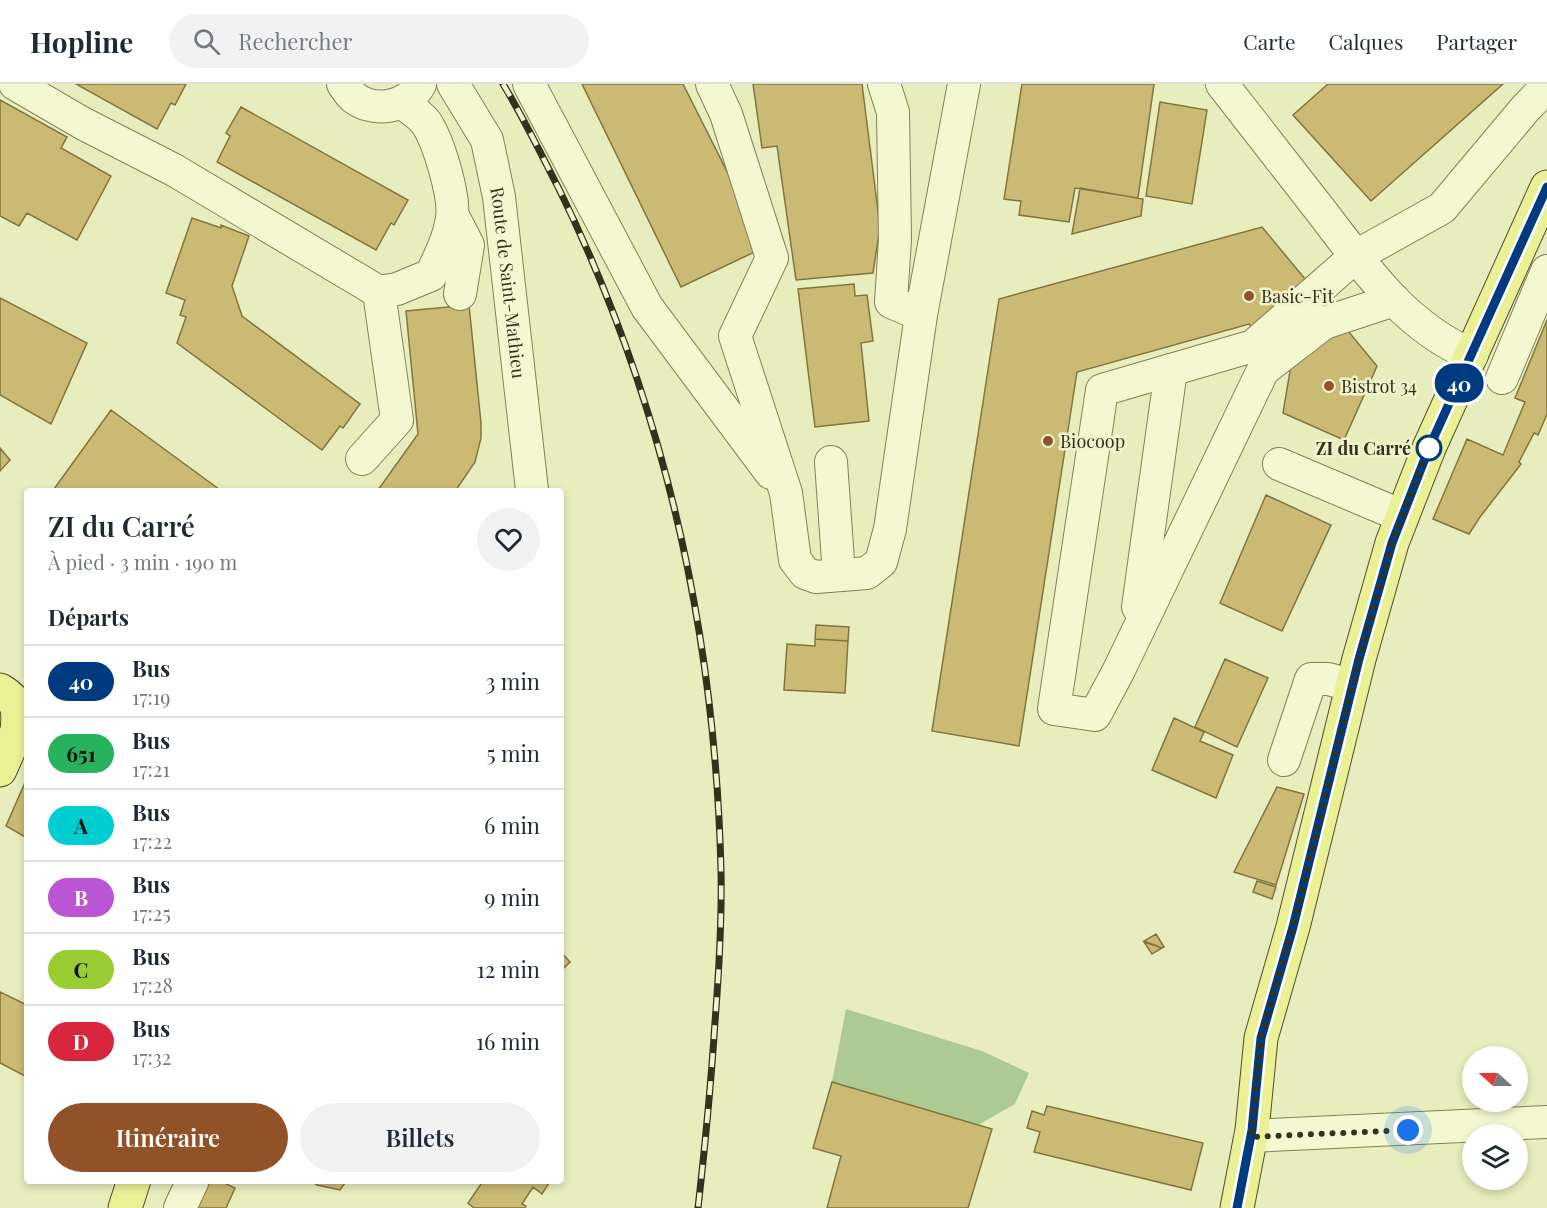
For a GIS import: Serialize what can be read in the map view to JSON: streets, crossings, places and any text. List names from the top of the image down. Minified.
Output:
{"streets":{"street":["Route de Saint-Mathieu"]},"places":["Basic-Fit","Bistrot 34","Biocoop","ZI du Carré"],"lines":["bus line 40"],"north":"left","page":{"header":"Hopline","search":"Rechercher","nav":["Carte","Calques","Partager"],"on_map":"40","heading":[["ZI du Carré","À pied · 3 min · 190 m"],"Départs"],"list":[{"mark":"40","name":"Bus","note":"17:19","value":"3 min"},{"mark":"651","name":"Bus","note":"17:21","value":"5 min"},{"mark":"A","name":"Bus","note":"17:22","value":"6 min"},{"mark":"B","name":"Bus","note":"17:25","value":"9 min"},{"mark":"C","name":"Bus","note":"17:28","value":"12 min"},{"mark":"D","name":"Bus","note":"17:32","value":"16 min"}],"buttons":["Itinéraire","Billets"]}}
